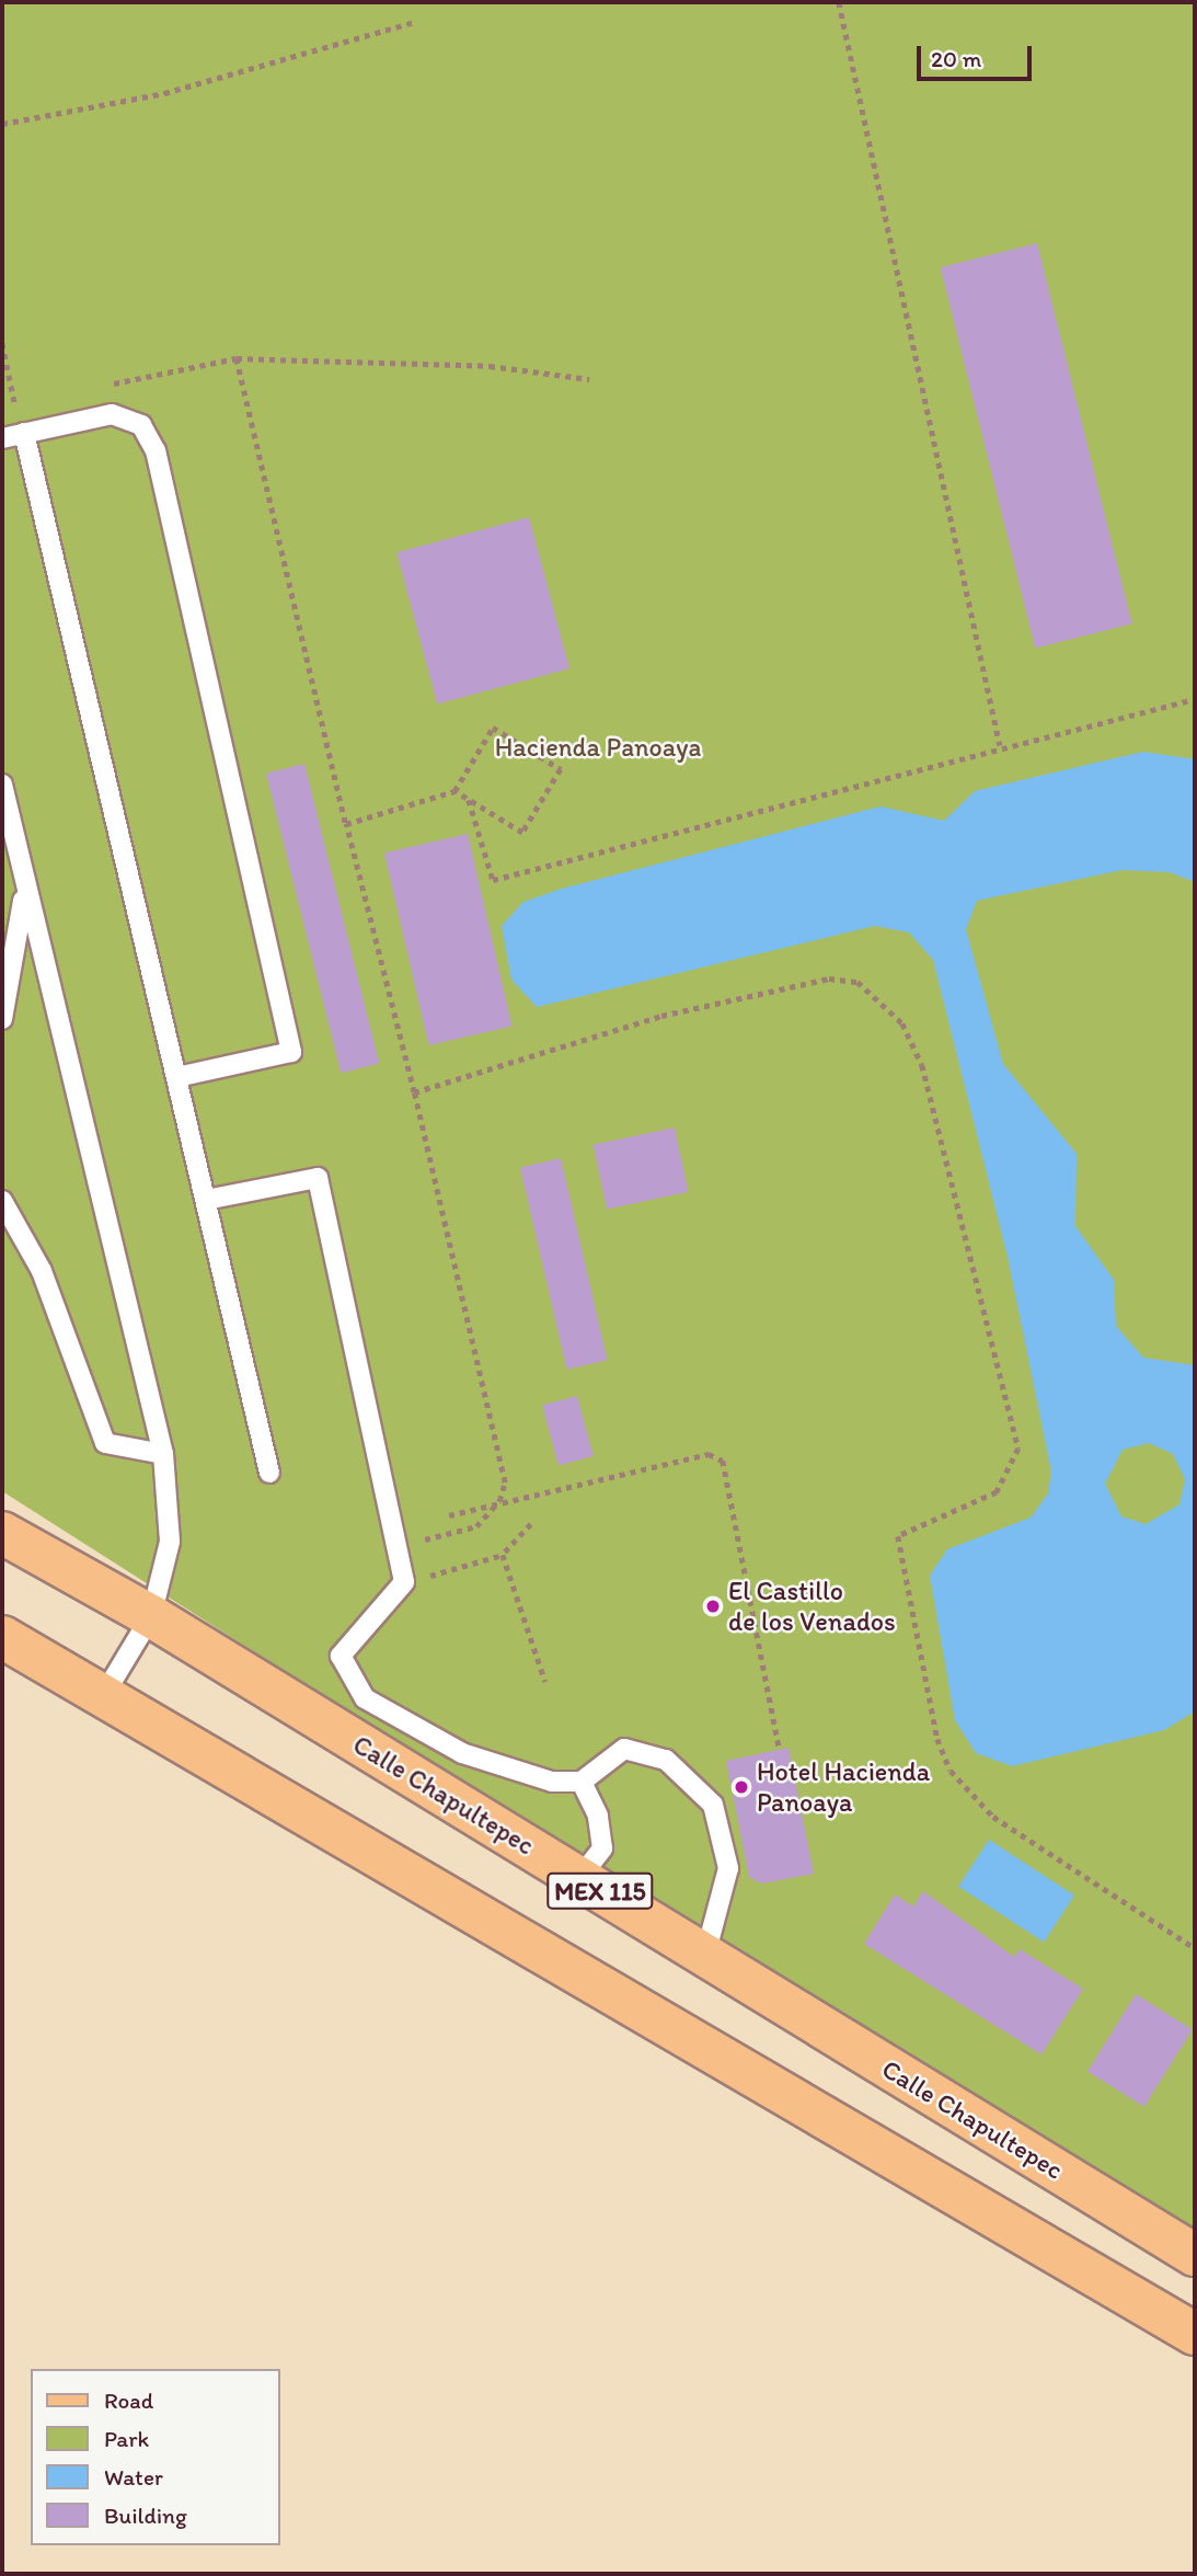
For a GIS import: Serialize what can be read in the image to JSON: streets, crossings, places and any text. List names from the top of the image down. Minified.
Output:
{"streets":{"main road":["Calle Chapultepec","MEX 115"]},"parks":["Hacienda Panoaya"],"places":["El Castillo de los Venados","Hotel Hacienda Panoaya"],"legend":["Road","Park","Water","Building"],"scale_bar":"20 m"}
